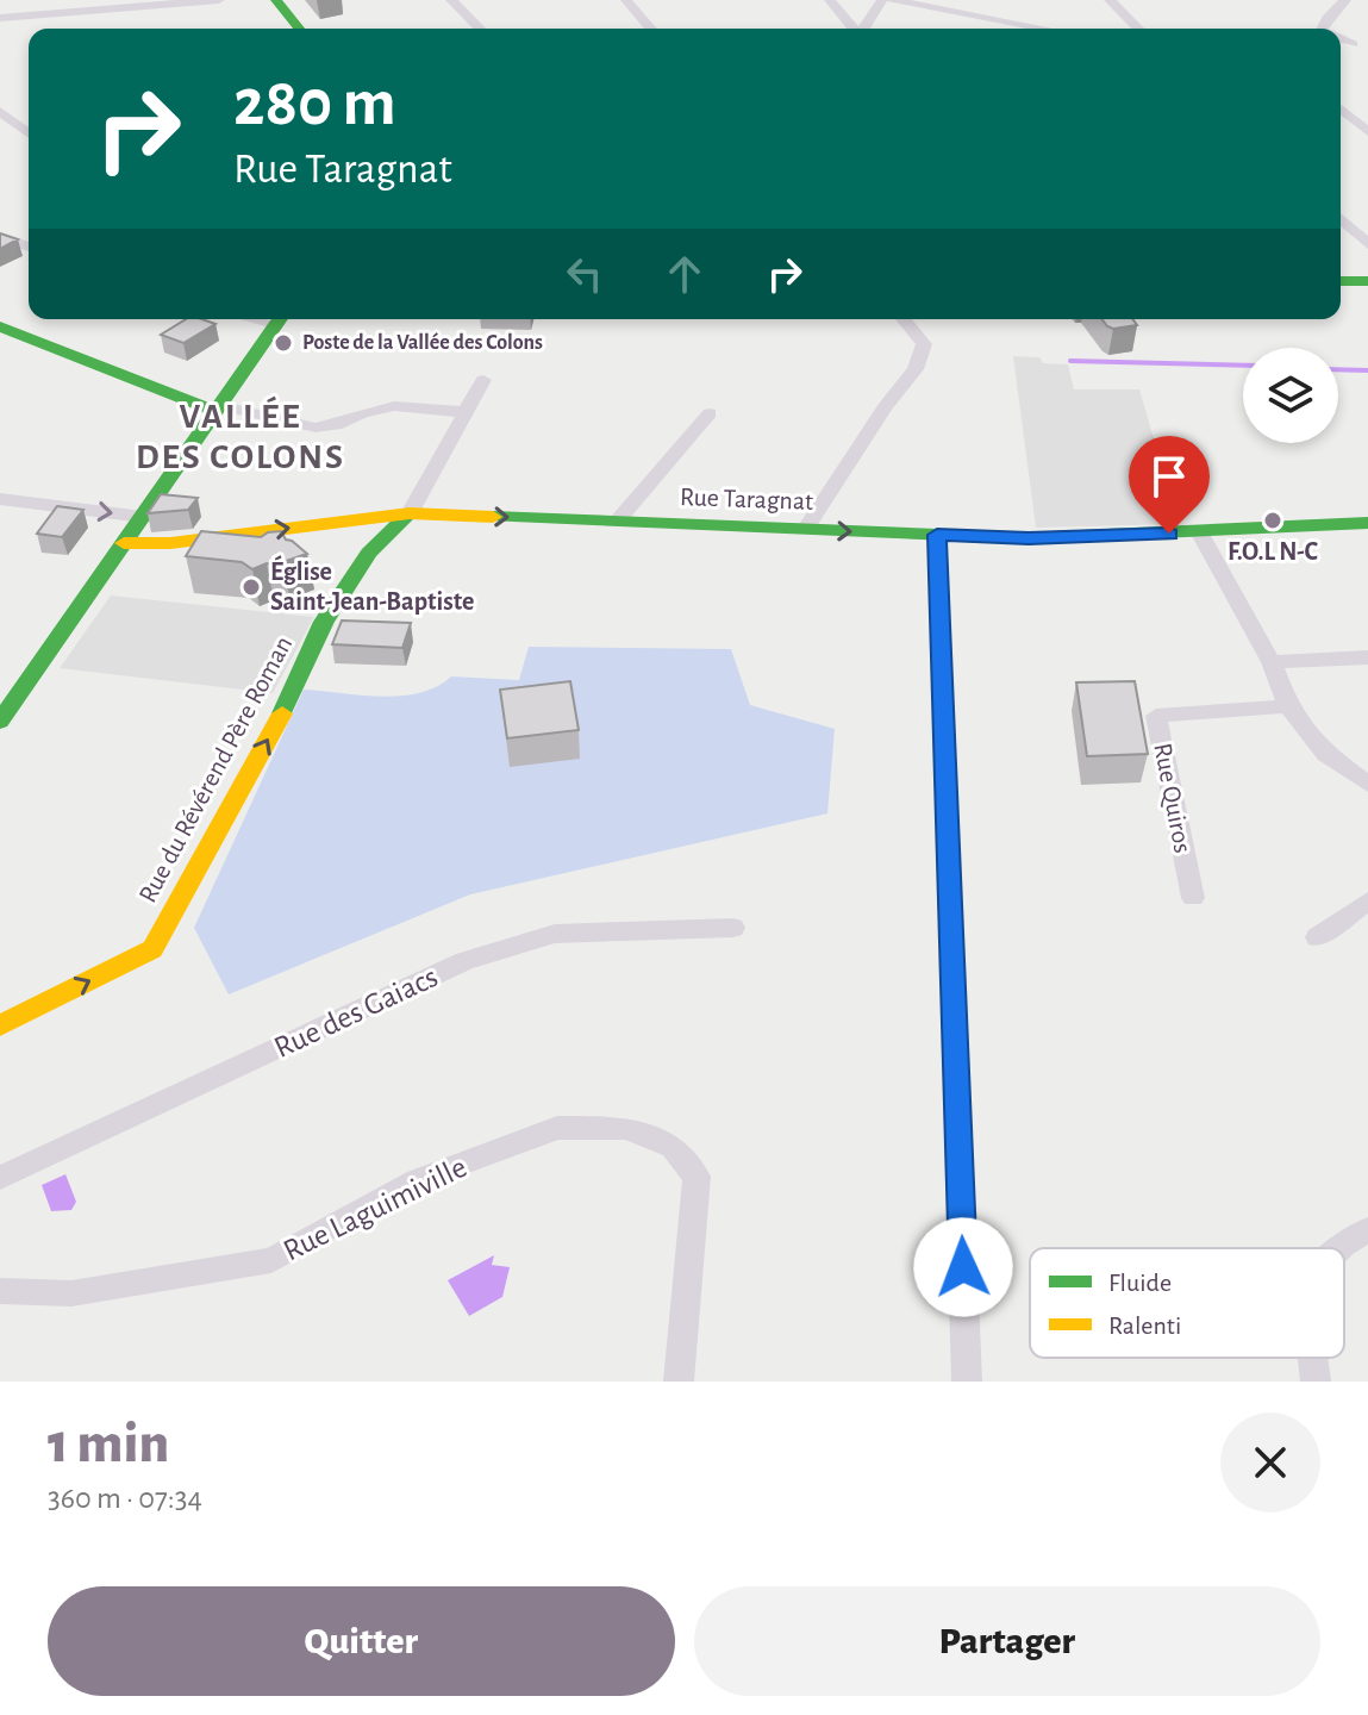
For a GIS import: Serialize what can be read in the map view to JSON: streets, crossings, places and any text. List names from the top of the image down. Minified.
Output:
{"streets":{"street":["Rue Taragnat","Rue du Révérend Père Roman","Rue Quiros","Rue des Gaiacs","Rue Laguimiville"]},"crossings":[["Rue Taragnat","Rue du Révérend Père Roman"]],"one_way":["Rue du Révérend Père Roman"],"districts":["VALLÉE DES COLONS"],"places":["Poste de la Vallée des Colons","F.O.L N-C","Église Saint-Jean-Baptiste"],"legend":["Fluide","Ralenti"],"page":{"turn":["280 m","Rue Taragnat"],"heading":["1 min","360 m · 07:34"],"buttons":["Quitter","Partager"]}}
